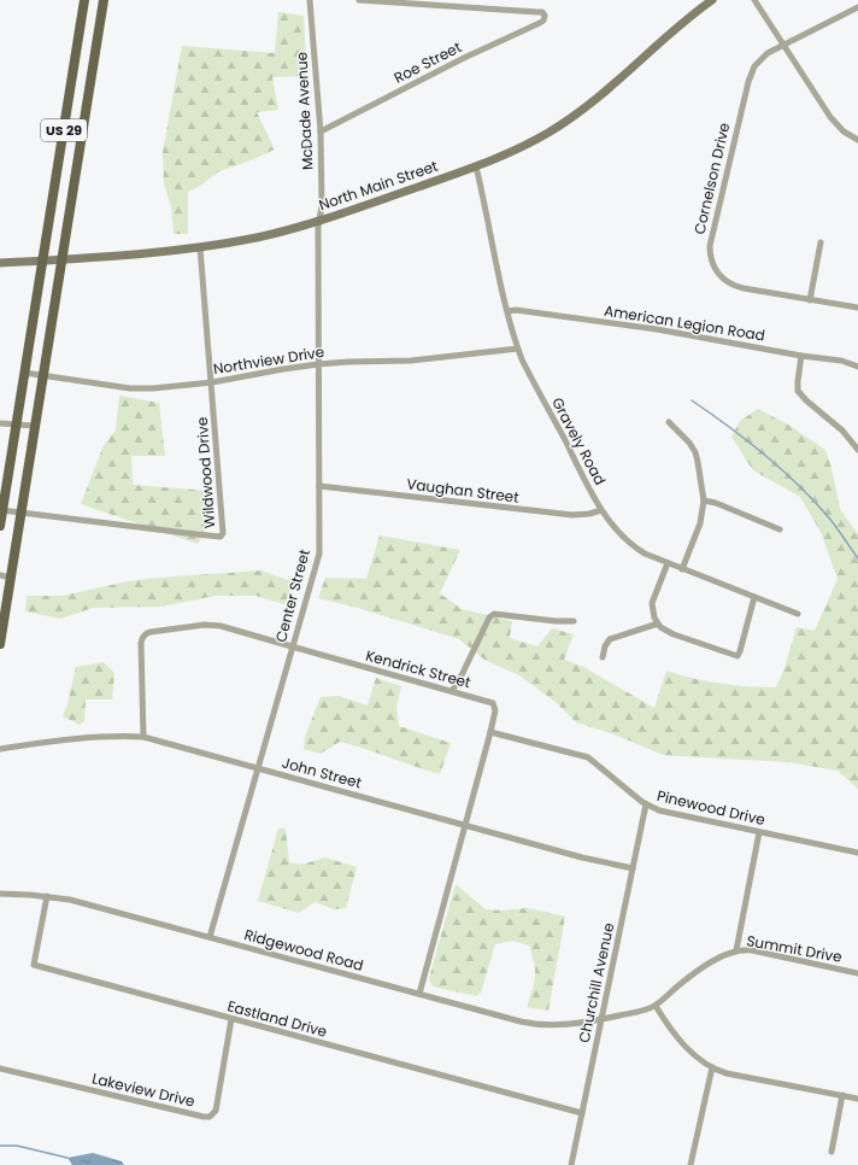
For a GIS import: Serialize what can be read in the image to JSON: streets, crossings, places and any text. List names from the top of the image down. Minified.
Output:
{"streets":{"main road":["US 29","North Main Street"],"street":["Roe Street","McDade Avenue","Cornelson Drive","American Legion Road","Northview Drive","Gravely Road","Wildwood Drive","Vaughan Street","Center Street","Kendrick Street","John Street","Pinewood Drive","Summit Drive","Ridgewood Road","Churchill Avenue","Eastland Drive","Lakeview Drive"]},"crossings":[["Roe Street","McDade Avenue"],["McDade Avenue","North Main Street"],["McDade Avenue","Center Street"],["US 29","North Main Street"],["US 29","Northview Drive"],["US 29","Wildwood Drive"],["North Main Street","Gravely Road"],["North Main Street","Wildwood Drive"],["North Main Street","Center Street"],["American Legion Road","Gravely Road"],["Northview Drive","Gravely Road"],["Northview Drive","Wildwood Drive"],["Northview Drive","Center Street"],["Gravely Road","Vaughan Street"],["Vaughan Street","Center Street"],["Center Street","Kendrick Street"],["Center Street","John Street"],["Center Street","Ridgewood Road"],["Kendrick Street","John Street"],["Kendrick Street","Pinewood Drive"],["Kendrick Street","Ridgewood Road"],["John Street","Churchill Avenue"],["Pinewood Drive","Churchill Avenue"],["Summit Drive","Ridgewood Road"],["Summit Drive","Churchill Avenue"],["Ridgewood Road","Churchill Avenue"],["Ridgewood Road","Eastland Drive"],["Churchill Avenue","Eastland Drive"],["Eastland Drive","Lakeview Drive"]]}
